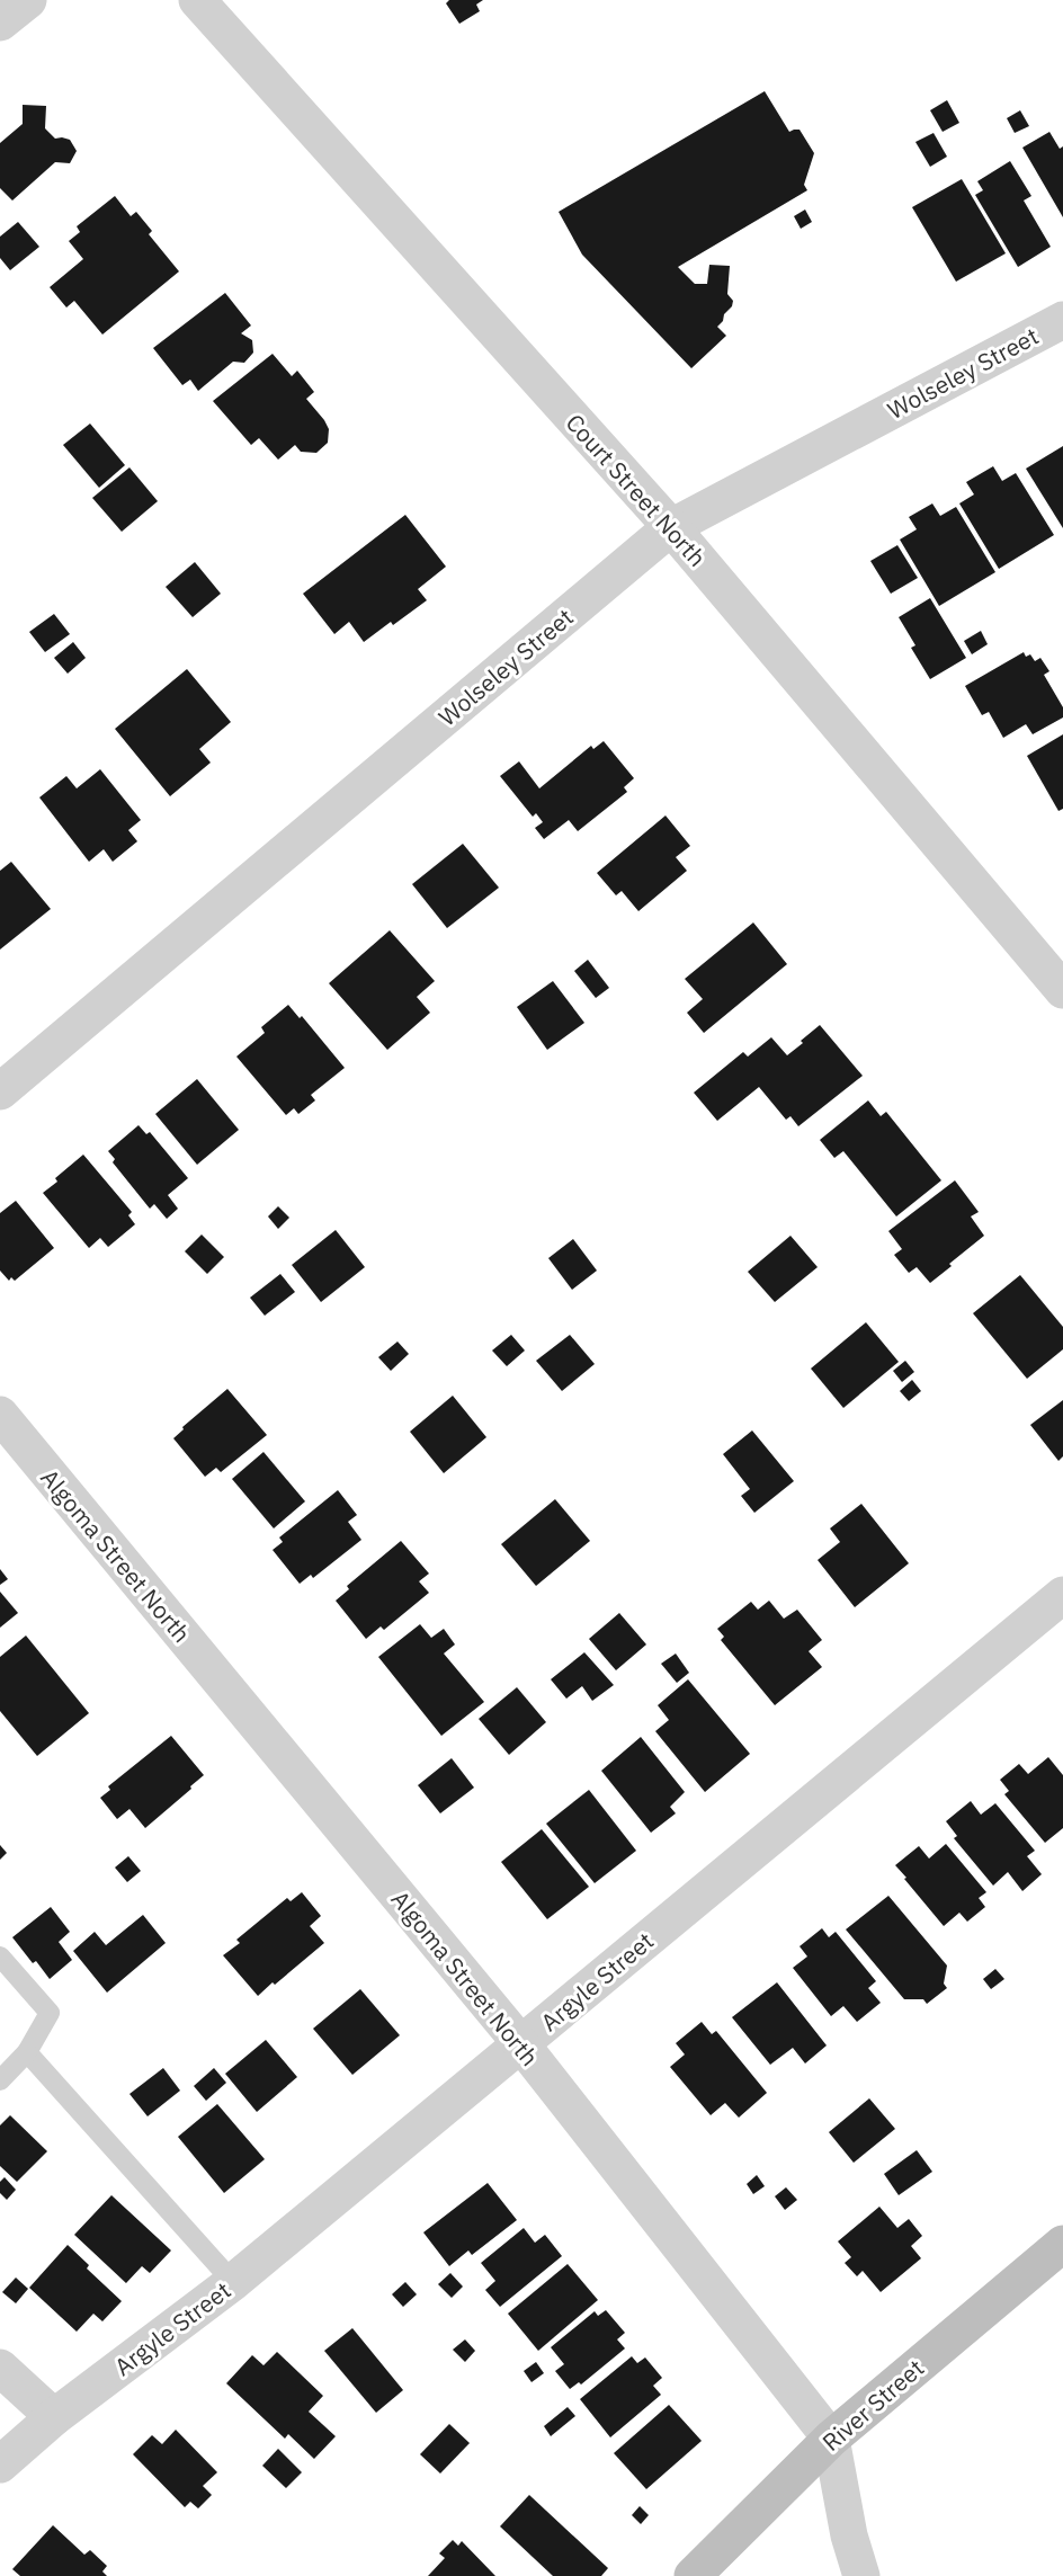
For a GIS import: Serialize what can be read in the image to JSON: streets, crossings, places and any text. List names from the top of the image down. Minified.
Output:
{"streets":{"main road":["River Street"],"street":["Wolseley Street","Court Street North","Algoma Street North","Argyle Street"]},"crossings":[["Wolseley Street","Court Street North"],["Algoma Street North","Argyle Street"],["Algoma Street North","River Street"]]}
